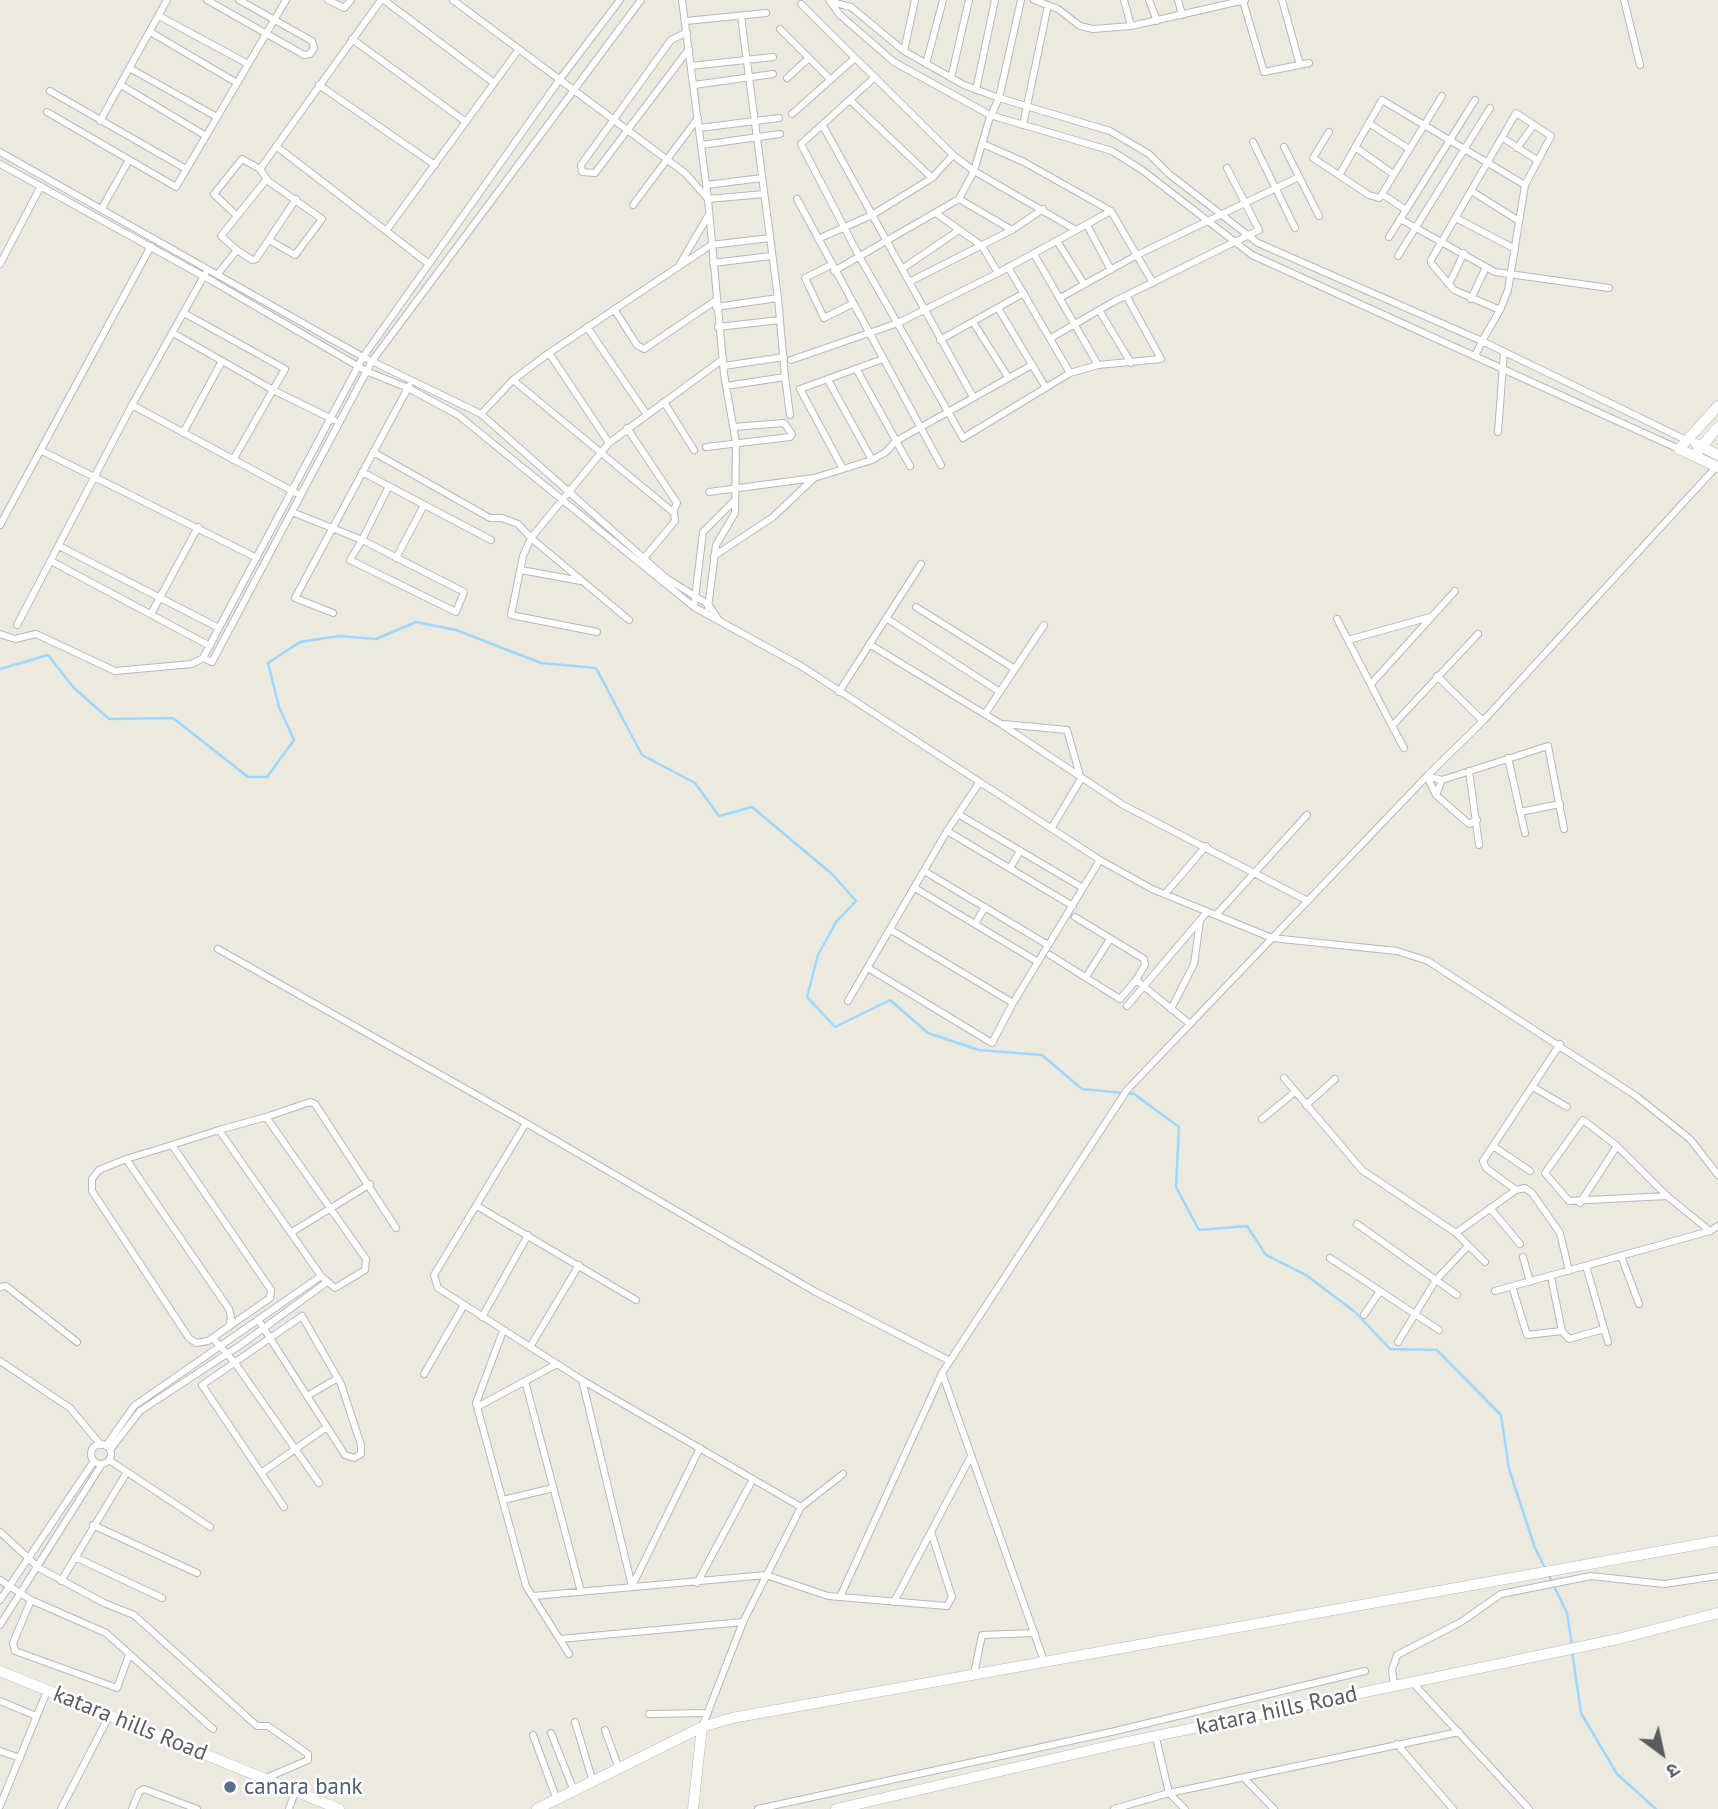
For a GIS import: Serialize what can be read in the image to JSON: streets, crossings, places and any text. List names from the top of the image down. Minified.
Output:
{"streets":{"main road":["katara hills Road"]},"places":["canara bank"],"north":"bottom right"}
